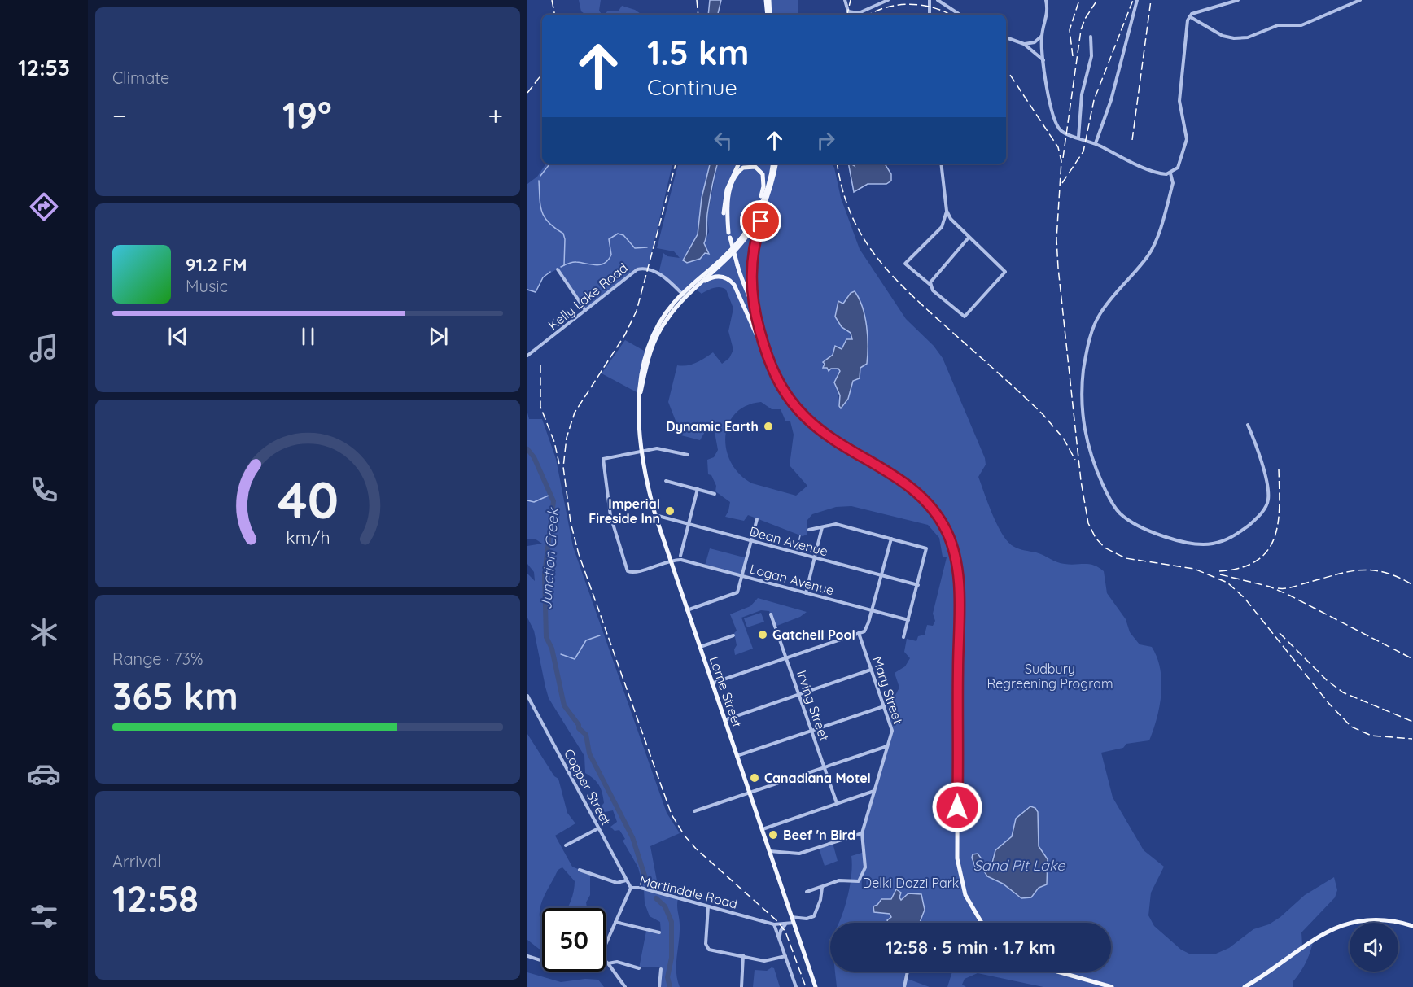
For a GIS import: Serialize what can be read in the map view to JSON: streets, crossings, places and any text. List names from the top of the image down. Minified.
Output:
{"streets":{"main road":["Lorne Street"],"street":["Kelly Lake Road","Dean Avenue","Logan Avenue","Mary Street","Irving Street","Copper Street","Martindale Road"]},"crossings":[["Kelly Lake Road","Lorne Street"],["Dean Avenue","Lorne Street"],["Logan Avenue","Lorne Street"],["Lorne Street","Martindale Road"],["Copper Street","Martindale Road"]],"water":["Junction Creek","Sand Pit Lake"],"parks":["Sudbury Regreening Program","Delki Dozzi Park"],"places":["Dynamic Earth","Imperial Fireside Inn","Gatchell Pool","Canadiana Motel","Beef 'n Bird"],"page":{"tabs":"12:53","tile":["Climate",["Range · 73%","365 km"],["Arrival","12:58"]],"turn":["1.5 km","Continue"],"heat":["−","19°","+"],"song":["91.2 FM","Music"],"limit":"50","trip":"12:58 · 5 min · 1.7 km","gauge":["40","km/h"]}}
